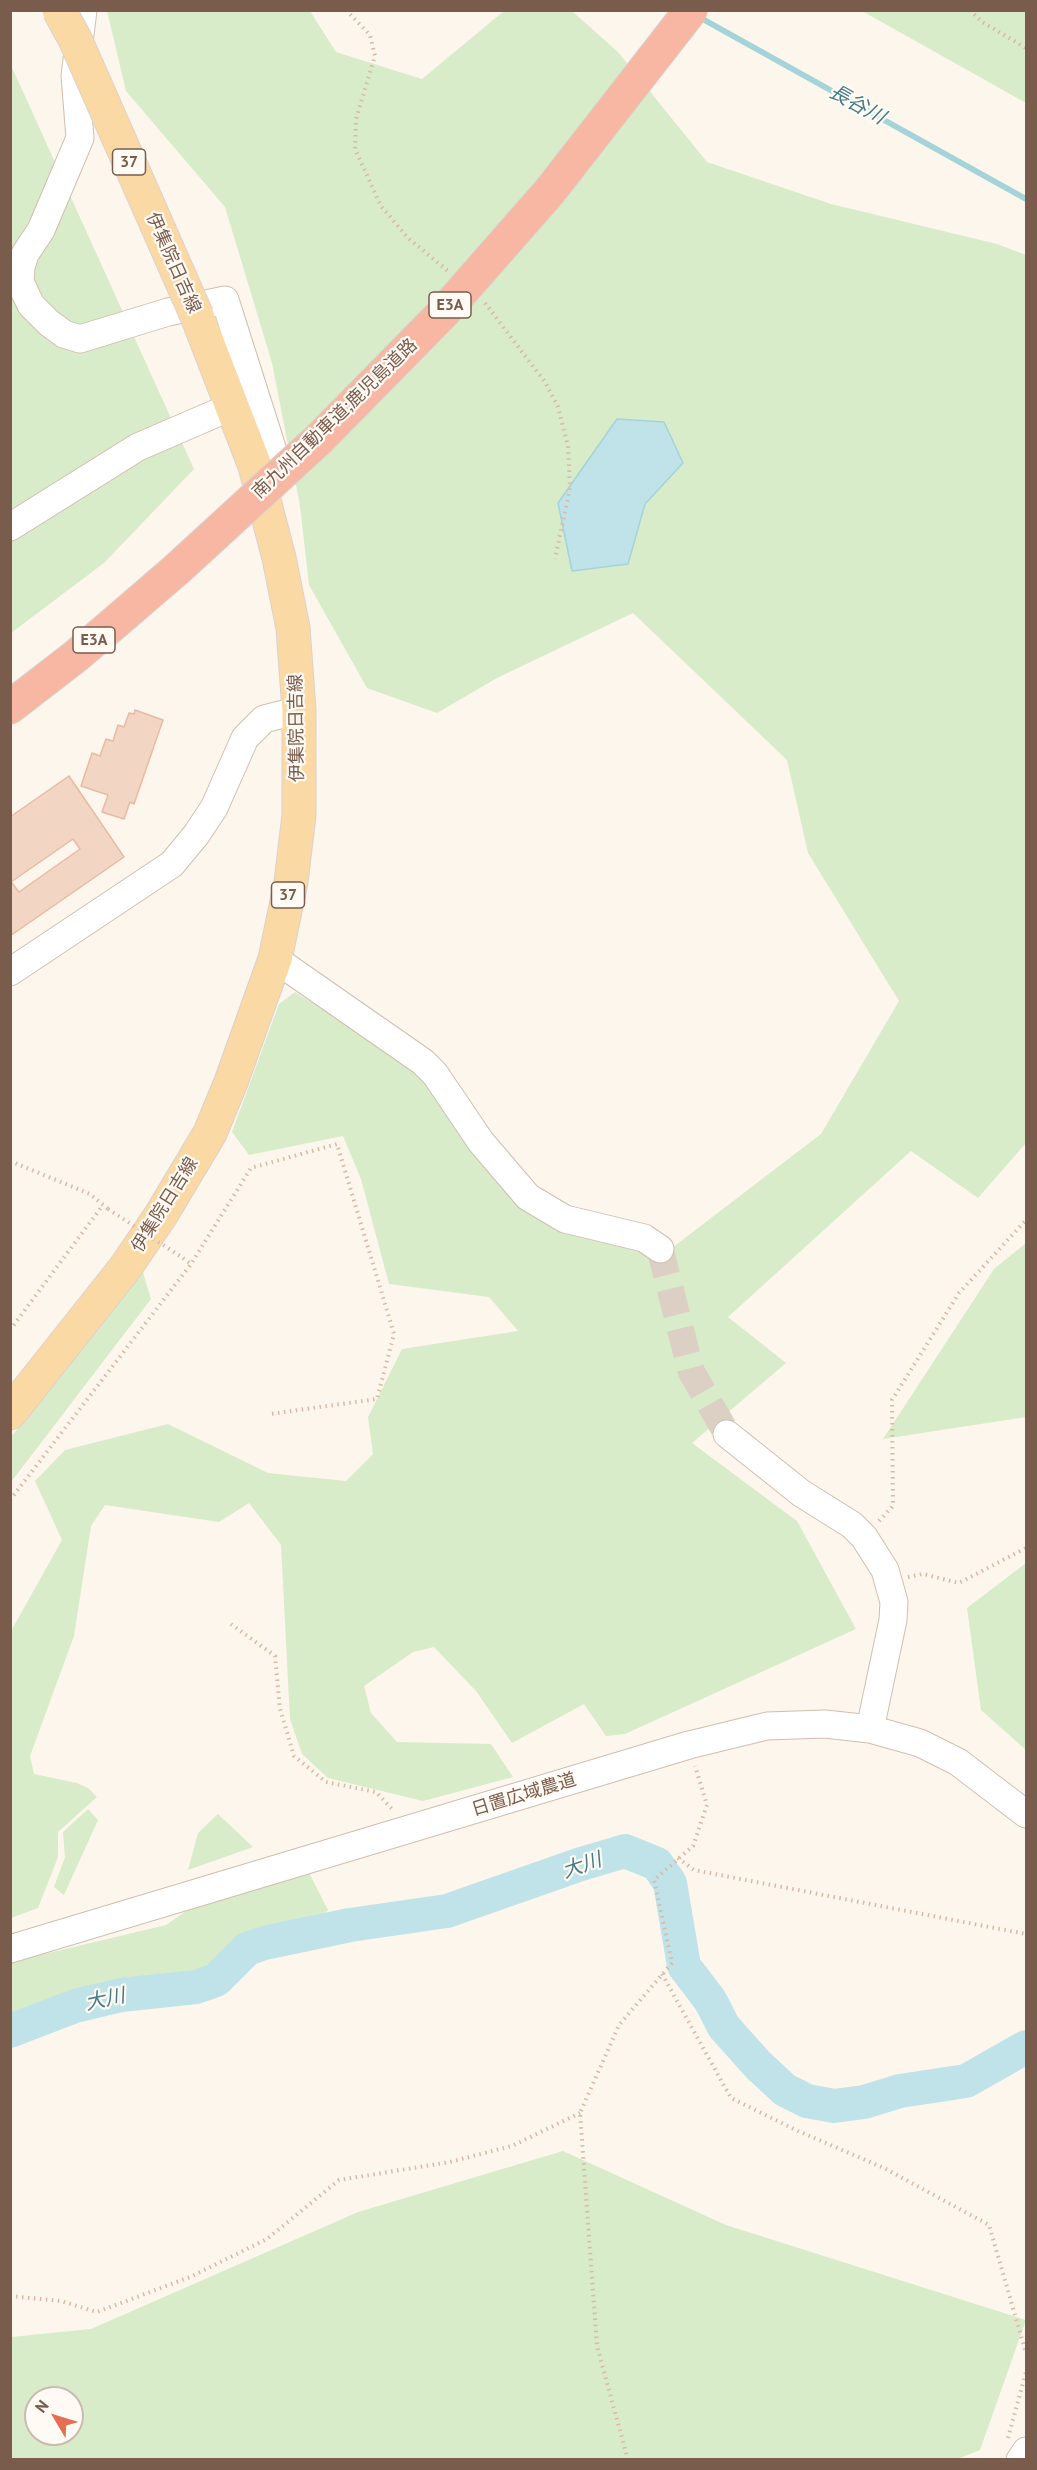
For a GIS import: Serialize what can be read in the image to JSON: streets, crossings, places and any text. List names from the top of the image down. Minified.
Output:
{"streets":{"highway":["E3A","南九州自動車道;鹿児島道路"],"main road":["37","伊集院日吉線"],"street":["日置広域農道"]},"water":["長谷川","大川"],"north":"top left"}
